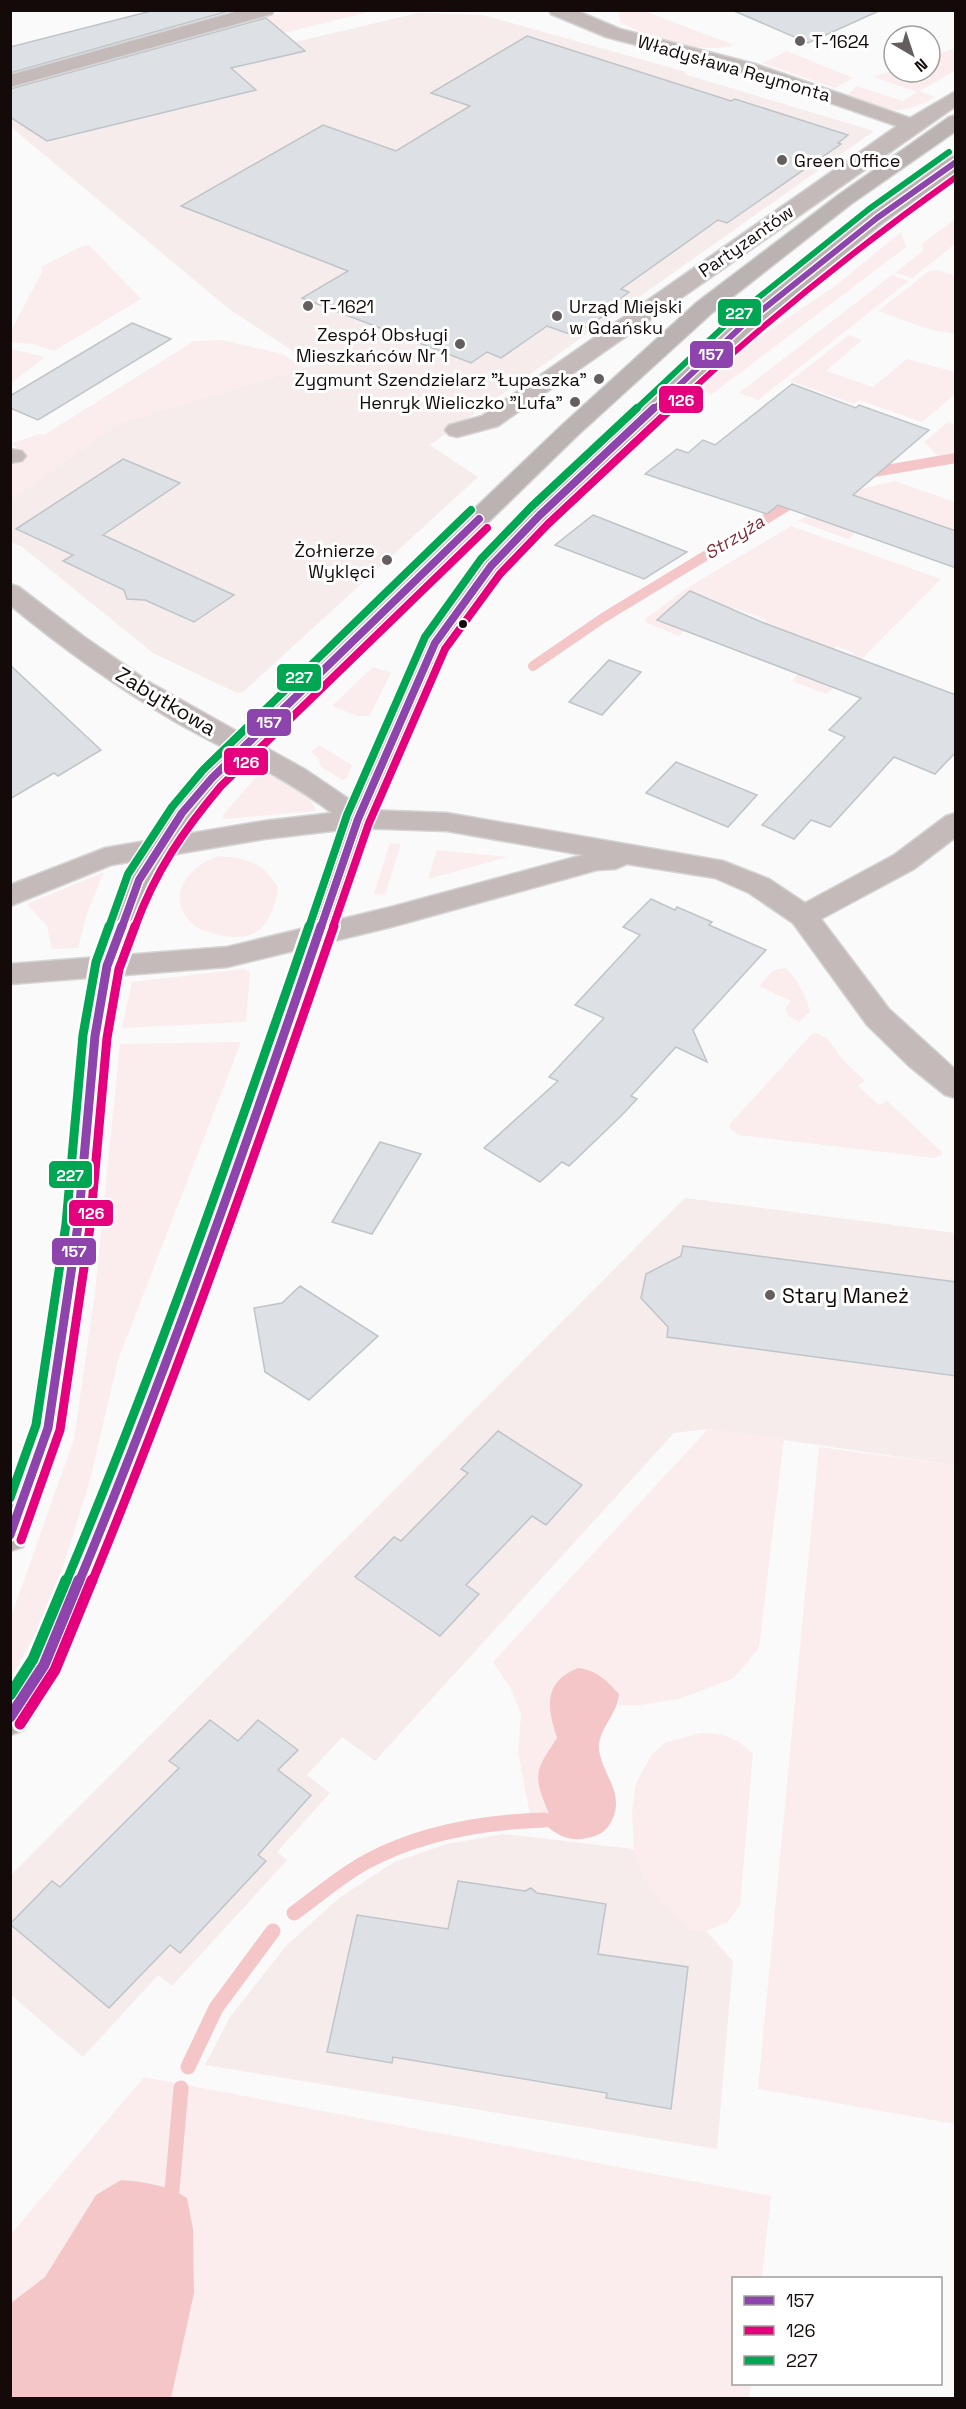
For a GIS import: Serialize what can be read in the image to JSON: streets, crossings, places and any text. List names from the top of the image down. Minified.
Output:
{"streets":{"street":["Władysława Reymonta","Partyzantów","Zabytkowa"]},"crossings":[["Władysława Reymonta","Partyzantów"]],"water":["Strzyża"],"places":["T-1624","Green Office","T-1621","Urząd Miejski w Gdańsku","Zespół Obsługi Mieszkańców Nr 1","Zygmunt Szendzielarz \"Łupaszka\"","Henryk Wieliczko \"Lufa\"","Żołnierze Wyklęci","Stary Maneż"],"lines":["transit line 227","transit line 157","transit line 126"],"legend":["157","126","227"],"north":"bottom right"}
